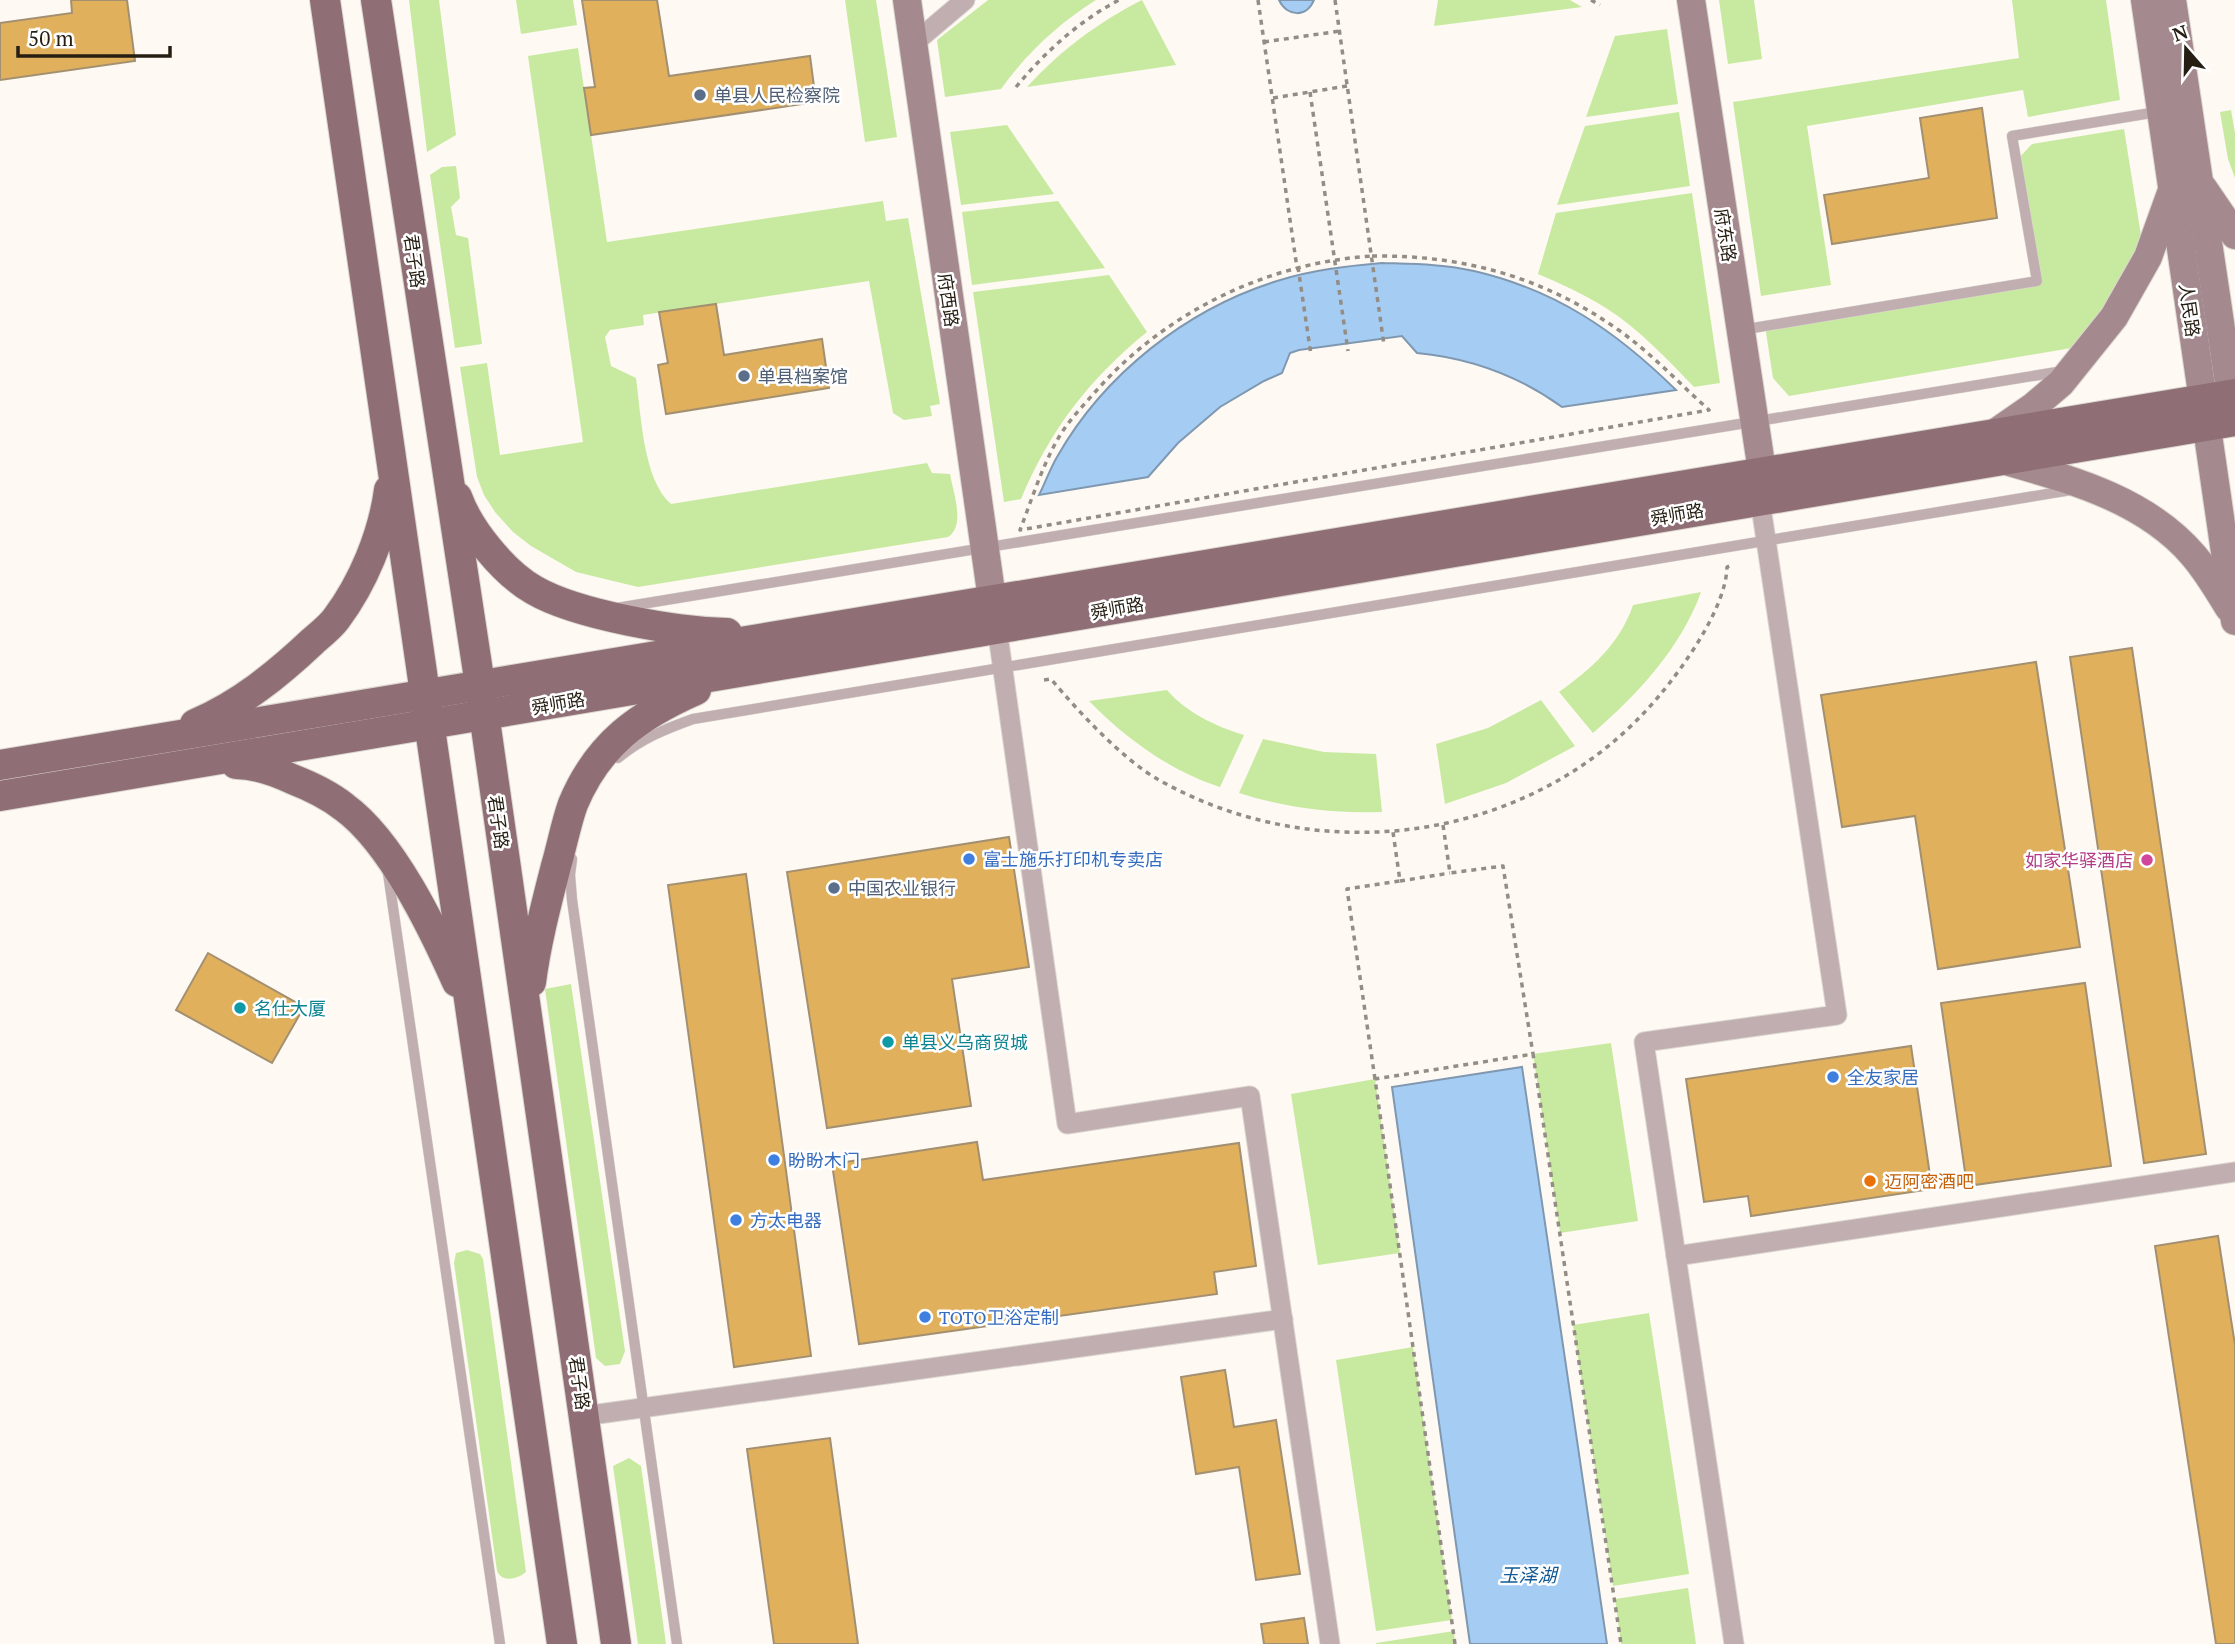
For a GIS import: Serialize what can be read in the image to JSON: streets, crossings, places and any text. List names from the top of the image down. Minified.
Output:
{"streets":{"main road":["府东路","君子路","府西路","人民路","舜师路"]},"crossings":[["府东路","舜师路"],["君子路","舜师路"],["府西路","舜师路"],["人民路","舜师路"]],"water":["玉泽湖"],"places":["单县人民检察院","单县档案馆","富士施乐打印机专卖店","如家华驿酒店","中国农业银行","名仕大厦","单县义乌商贸城","全友家居","盼盼木门","迈阿密酒吧","方太电器","TOTO卫浴定制"],"scale_bar":"50 m","north":"top"}
